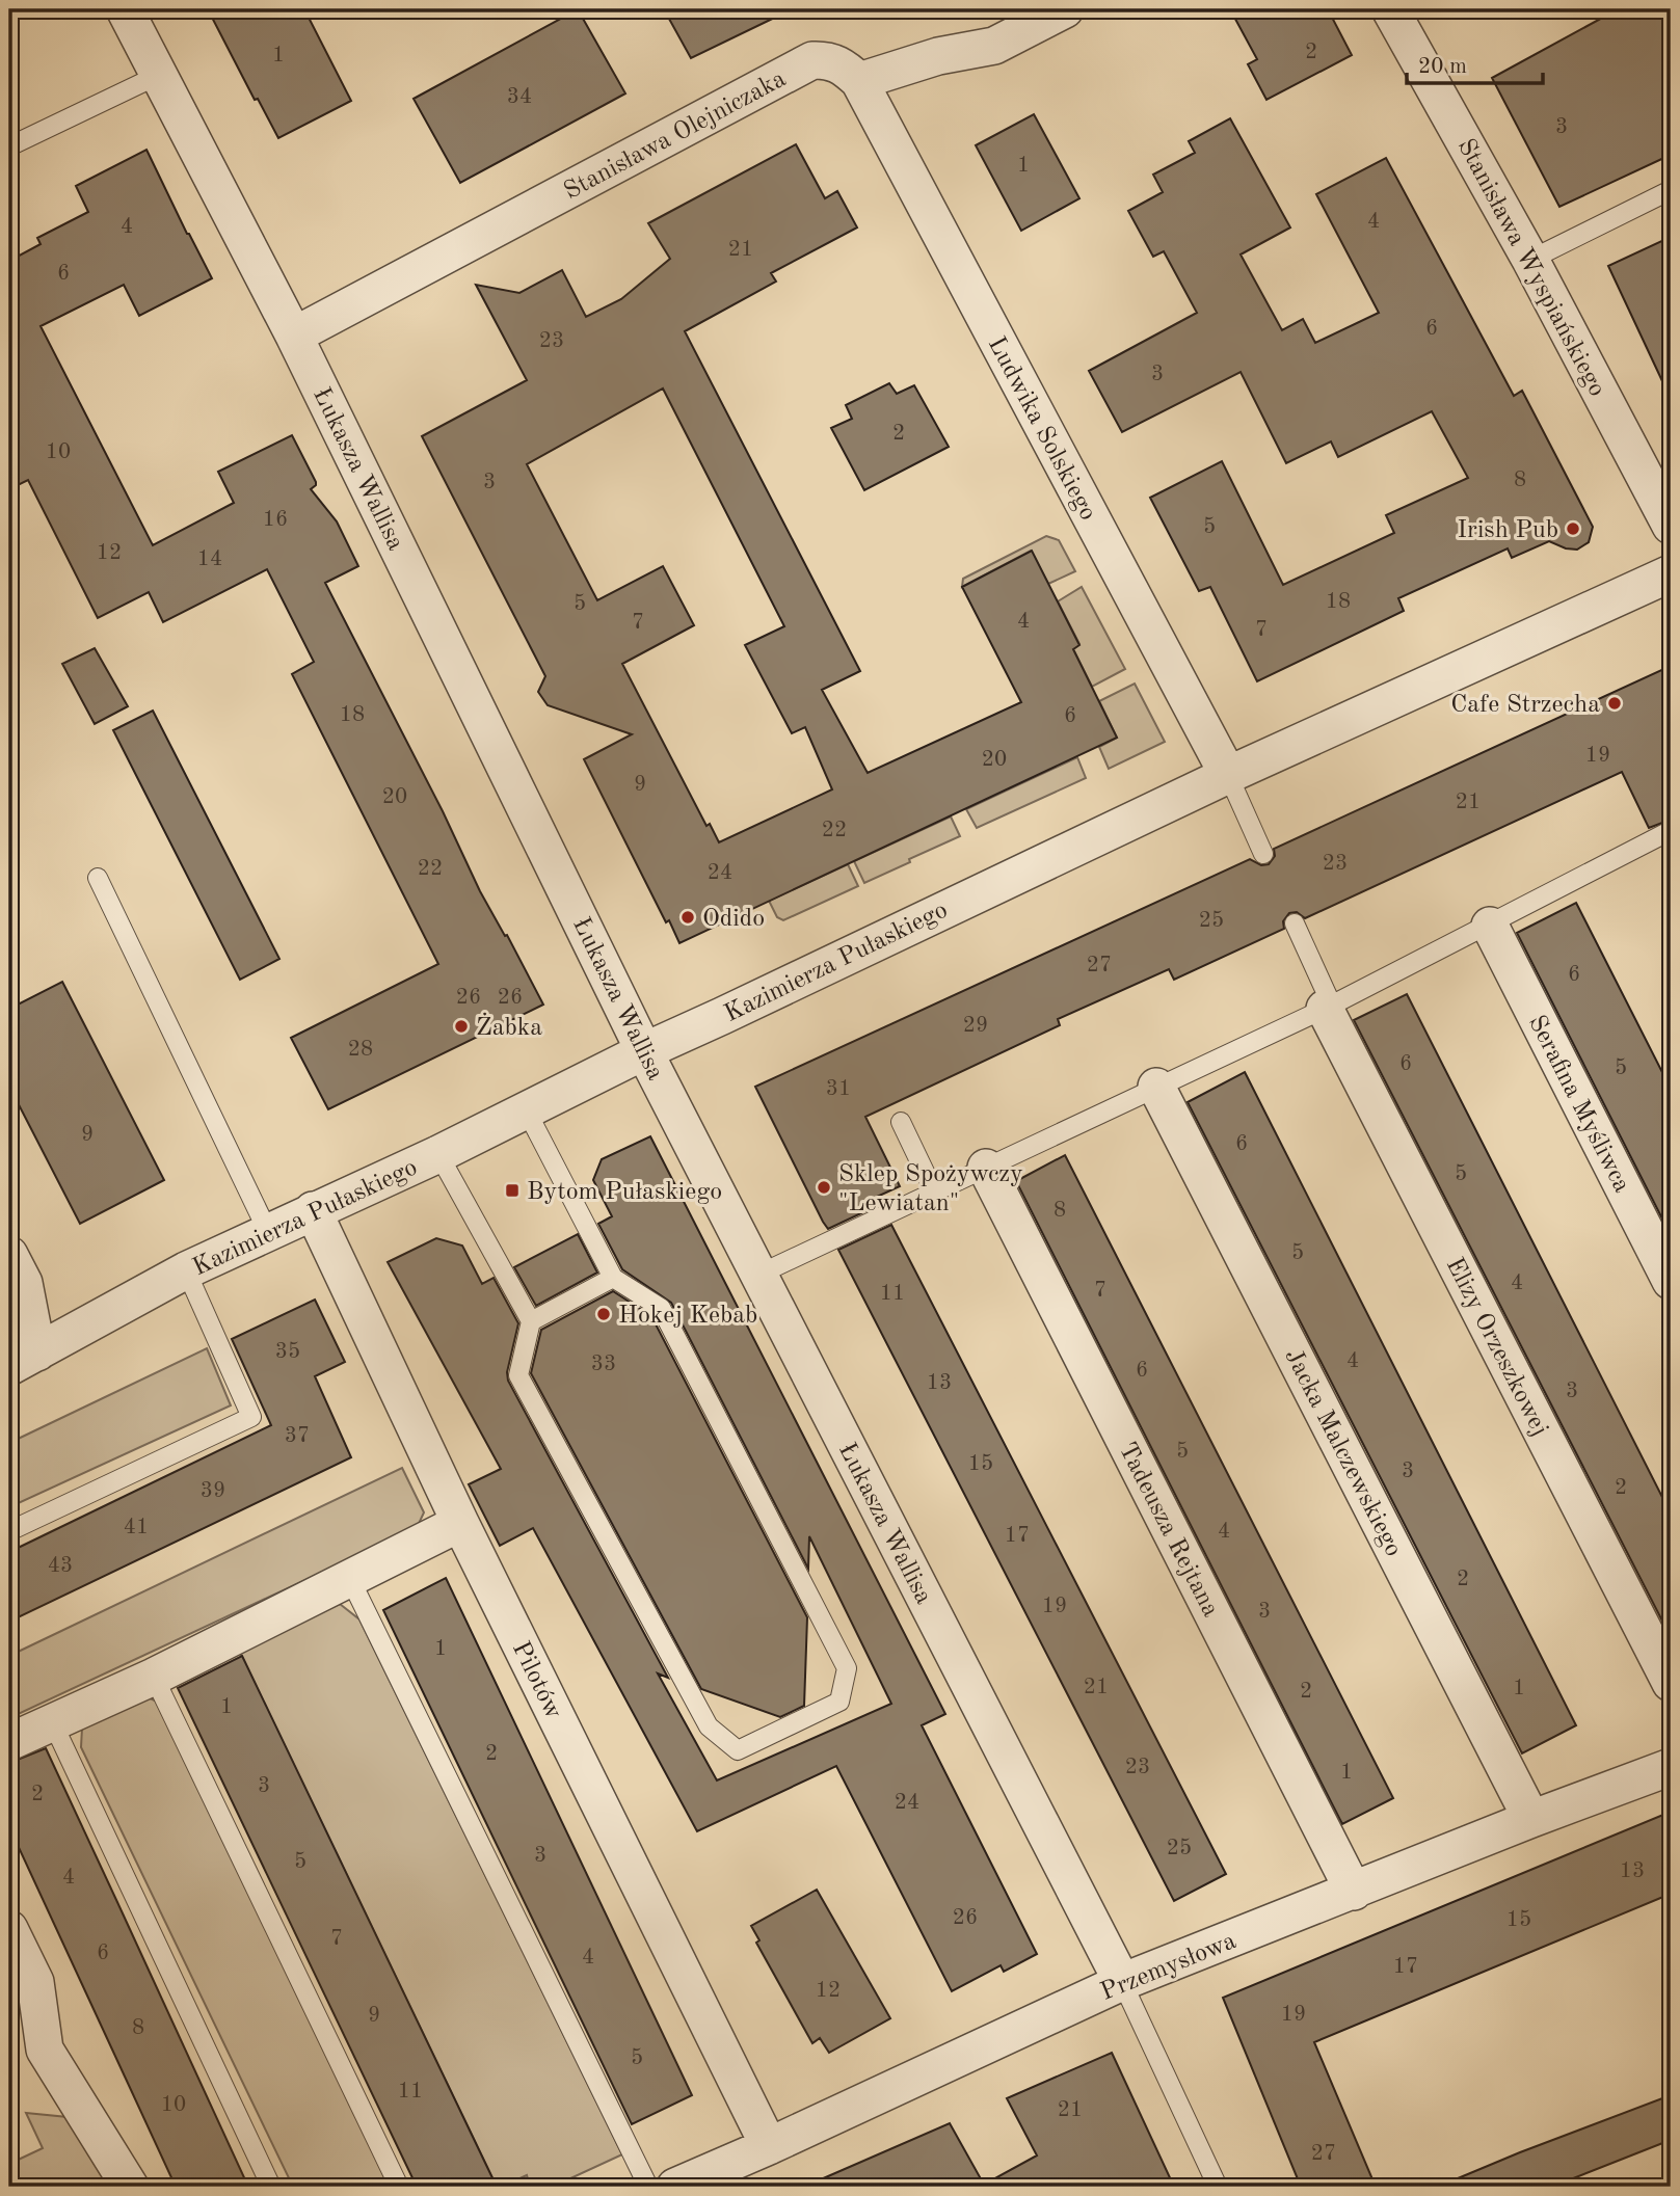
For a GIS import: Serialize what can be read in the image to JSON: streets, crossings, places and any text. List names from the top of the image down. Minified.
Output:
{"streets":{"street":["Stanisława Olejniczaka","Stanisława Wyspiańskiego","Ludwika Solskiego","Łukasza Wallisa","Kazimierza Pułaskiego","Serafina Myśliwca","Elizy Orzeszkowej","Jacka Malczewskiego","Tadeusza Rejtana","Pilotów","Przemysłowa"]},"crossings":[["Stanisława Olejniczaka","Ludwika Solskiego"],["Stanisława Olejniczaka","Łukasza Wallisa"],["Ludwika Solskiego","Kazimierza Pułaskiego"],["Łukasza Wallisa","Kazimierza Pułaskiego"],["Łukasza Wallisa","Przemysłowa"],["Kazimierza Pułaskiego","Pilotów"],["Jacka Malczewskiego","Przemysłowa"],["Tadeusza Rejtana","Przemysłowa"],["Pilotów","Przemysłowa"]],"places":{"other":["Irish Pub","Cafe Strzecha","Odido","Żabka","Sklep Spożywczy \"Lewiatan\"","Hokej Kebab"],"transit":["Bytom Pułaskiego"]},"house_numbers":["2","1","34","3","1","4","4","21","6","6","23","3","2","10","8","3","16","5","12","14","18","5","4","7","7","18","6","19","20","9","20","21","22","23","22","24","25","27","6","26","26","29","28","6","5","31","9","6","5","8","5","4","7","11","35","4","33","6","13","3","37","5","15","3","2","39","41","4","17","43","2","19","3","1","21","1","2","1","2","23","1","3","2","24","25","3","5","13","4","26","15","7","6","4","17","12","19","9","8","5","11","10","21","27"],"scale_bar":"20 m"}
